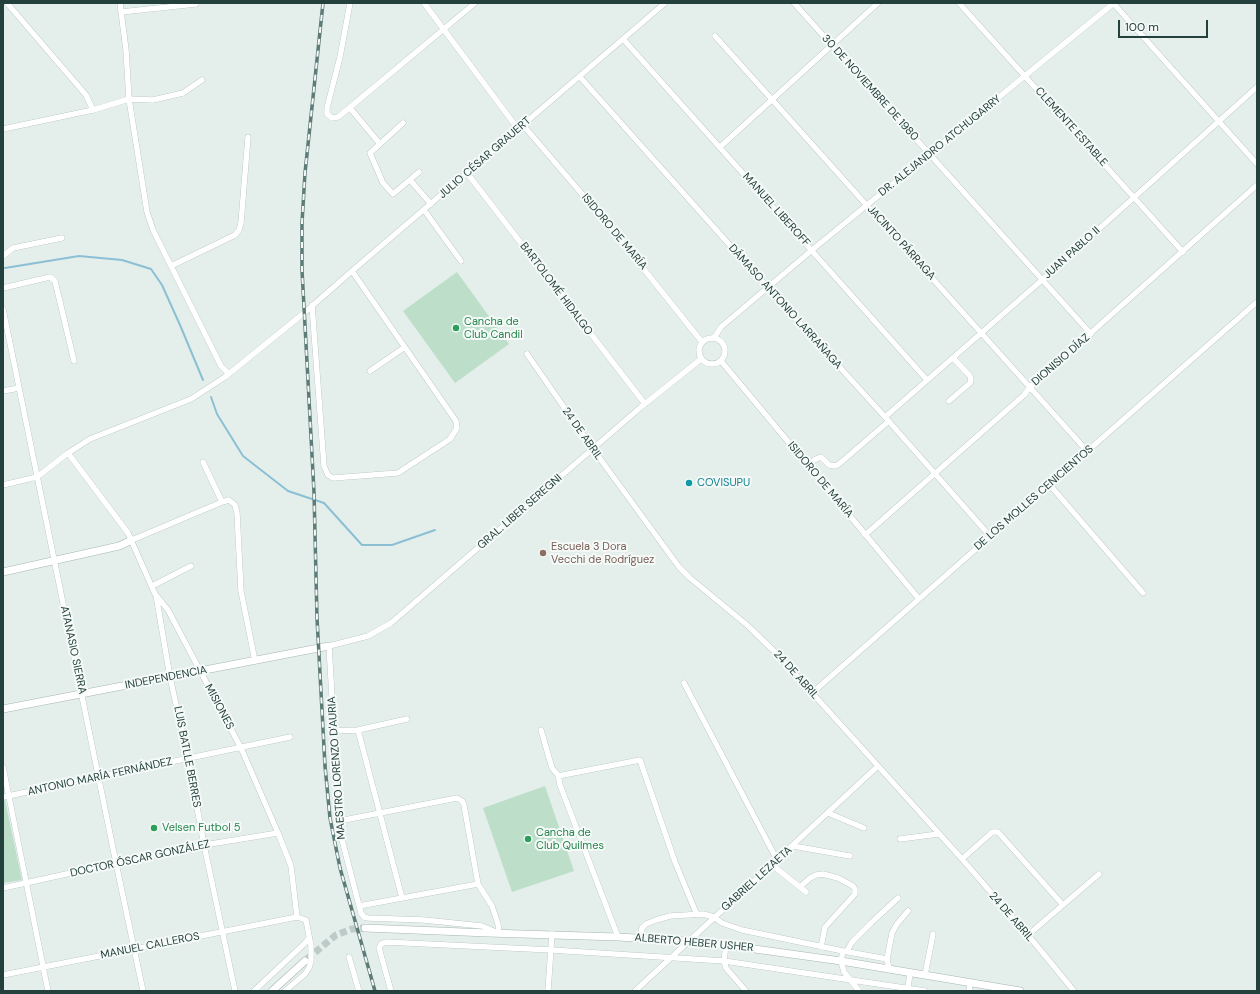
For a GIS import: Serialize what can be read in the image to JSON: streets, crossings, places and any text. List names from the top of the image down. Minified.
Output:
{"streets":{"street":["30 DE NOVIEMBRE DE 1980","CLEMENTE ESTABLE","DR. ALEJANDRO ATCHUGARRY","JULIO CÉSAR GRAUERT","MANUEL LIBEROFF","ISIDORO DE MARÍA","JACINTO PÁRRAGA","JUAN PABLO II","BARTOLOMÉ HIDALGO","DÁMASO ANTONIO LARRAÑAGA","DIONISIO DÍAZ","24 DE ABRIL","DE LOS MOLLES CENICIENTOS","GRAL. LIBER SEREGNI","ATANASIO SIERRA","INDEPENDENCIA","MISIONES","LUIS BATLLE BERRES","MAESTRO LORENZO D'AURIA","ANTONIO MARÍA FERNÁNDEZ","DOCTOR ÓSCAR GONZÁLEZ","GABRIEL LEZAETA","ALBERTO HEBER USHER","MANUEL CALLEROS"]},"crossings":[["30 DE NOVIEMBRE DE 1980","DR. ALEJANDRO ATCHUGARRY"],["30 DE NOVIEMBRE DE 1980","JUAN PABLO II"],["30 DE NOVIEMBRE DE 1980","DIONISIO DÍAZ"],["CLEMENTE ESTABLE","DR. ALEJANDRO ATCHUGARRY"],["CLEMENTE ESTABLE","JUAN PABLO II"],["CLEMENTE ESTABLE","DIONISIO DÍAZ"],["DR. ALEJANDRO ATCHUGARRY","MANUEL LIBEROFF"],["DR. ALEJANDRO ATCHUGARRY","ISIDORO DE MARÍA"],["DR. ALEJANDRO ATCHUGARRY","JACINTO PÁRRAGA"],["DR. ALEJANDRO ATCHUGARRY","DÁMASO ANTONIO LARRAÑAGA"],["DR. ALEJANDRO ATCHUGARRY","GRAL. LIBER SEREGNI"],["JULIO CÉSAR GRAUERT","MANUEL LIBEROFF"],["JULIO CÉSAR GRAUERT","ISIDORO DE MARÍA"],["JULIO CÉSAR GRAUERT","BARTOLOMÉ HIDALGO"],["JULIO CÉSAR GRAUERT","DÁMASO ANTONIO LARRAÑAGA"],["JULIO CÉSAR GRAUERT","ATANASIO SIERRA"],["JULIO CÉSAR GRAUERT","MISIONES"],["MANUEL LIBEROFF","JUAN PABLO II"],["ISIDORO DE MARÍA","JUAN PABLO II"],["ISIDORO DE MARÍA","DIONISIO DÍAZ"],["ISIDORO DE MARÍA","DE LOS MOLLES CENICIENTOS"],["ISIDORO DE MARÍA","GRAL. LIBER SEREGNI"],["JACINTO PÁRRAGA","JUAN PABLO II"],["JACINTO PÁRRAGA","DIONISIO DÍAZ"],["JACINTO PÁRRAGA","DE LOS MOLLES CENICIENTOS"],["JUAN PABLO II","DÁMASO ANTONIO LARRAÑAGA"],["BARTOLOMÉ HIDALGO","GRAL. LIBER SEREGNI"],["DÁMASO ANTONIO LARRAÑAGA","DIONISIO DÍAZ"],["DÁMASO ANTONIO LARRAÑAGA","DE LOS MOLLES CENICIENTOS"],["24 DE ABRIL","DE LOS MOLLES CENICIENTOS"],["24 DE ABRIL","GRAL. LIBER SEREGNI"],["24 DE ABRIL","GABRIEL LEZAETA"],["GRAL. LIBER SEREGNI","INDEPENDENCIA"],["GRAL. LIBER SEREGNI","MAESTRO LORENZO D'AURIA"],["ATANASIO SIERRA","INDEPENDENCIA"],["ATANASIO SIERRA","ANTONIO MARÍA FERNÁNDEZ"],["ATANASIO SIERRA","DOCTOR ÓSCAR GONZÁLEZ"],["ATANASIO SIERRA","MANUEL CALLEROS"],["INDEPENDENCIA","MISIONES"],["INDEPENDENCIA","LUIS BATLLE BERRES"],["INDEPENDENCIA","MAESTRO LORENZO D'AURIA"],["MISIONES","LUIS BATLLE BERRES"],["MISIONES","ANTONIO MARÍA FERNÁNDEZ"],["MISIONES","DOCTOR ÓSCAR GONZÁLEZ"],["MISIONES","MANUEL CALLEROS"],["LUIS BATLLE BERRES","ANTONIO MARÍA FERNÁNDEZ"],["LUIS BATLLE BERRES","DOCTOR ÓSCAR GONZÁLEZ"],["LUIS BATLLE BERRES","MANUEL CALLEROS"],["GABRIEL LEZAETA","ALBERTO HEBER USHER"]],"places":["Cancha de Club Candil","COVISUPU","Escuela 3 Dora Vecchi de Rodríguez","Velsen Futbol 5","Cancha de Club Quilmes"],"scale_bar":"100 m"}
